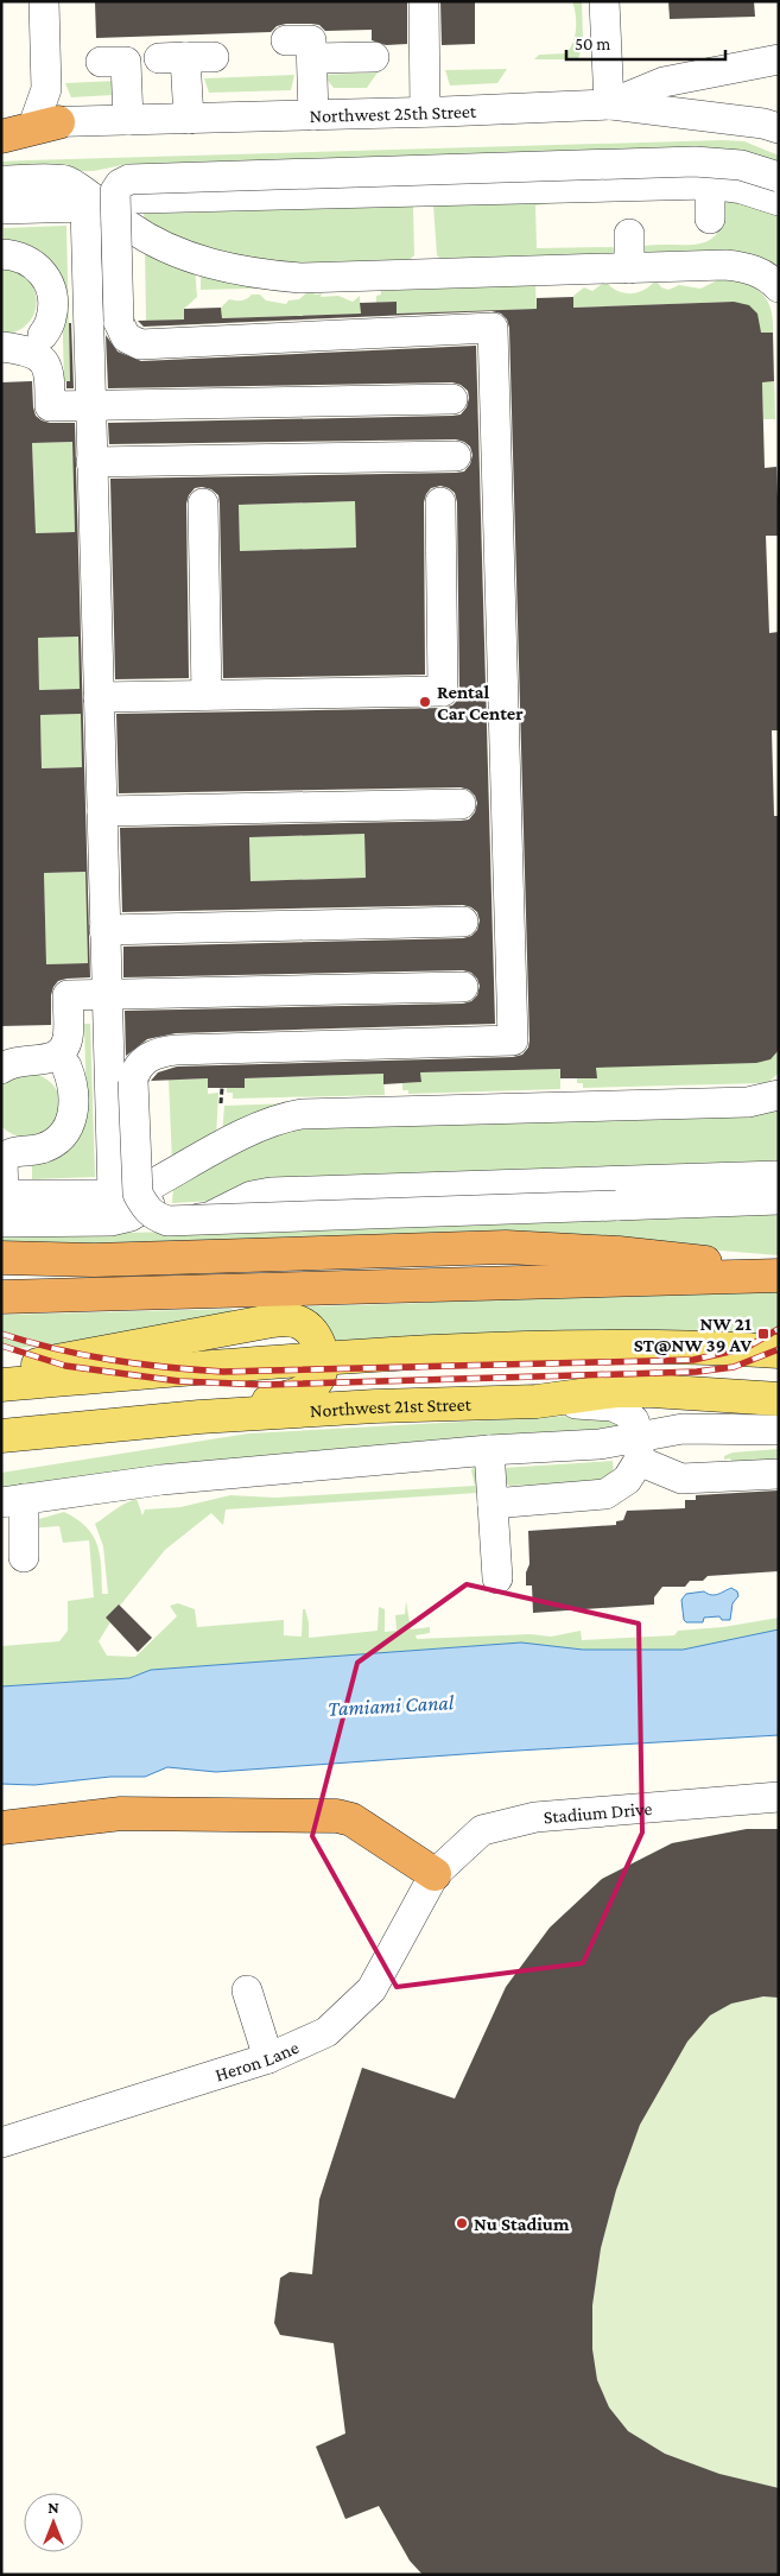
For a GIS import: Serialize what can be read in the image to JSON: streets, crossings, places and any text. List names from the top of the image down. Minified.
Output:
{"streets":{"main road":["Northwest 21st Street"],"street":["Northwest 25th Street","Stadium Drive","Heron Lane"]},"crossings":[["Stadium Drive","Heron Lane"]],"water":["Tamiami Canal"],"places":{"other":["Rental Car Center","Nu Stadium"],"transit":["NW 21 ST@NW 39 AV"]},"scale_bar":"50 m","north":"top"}
